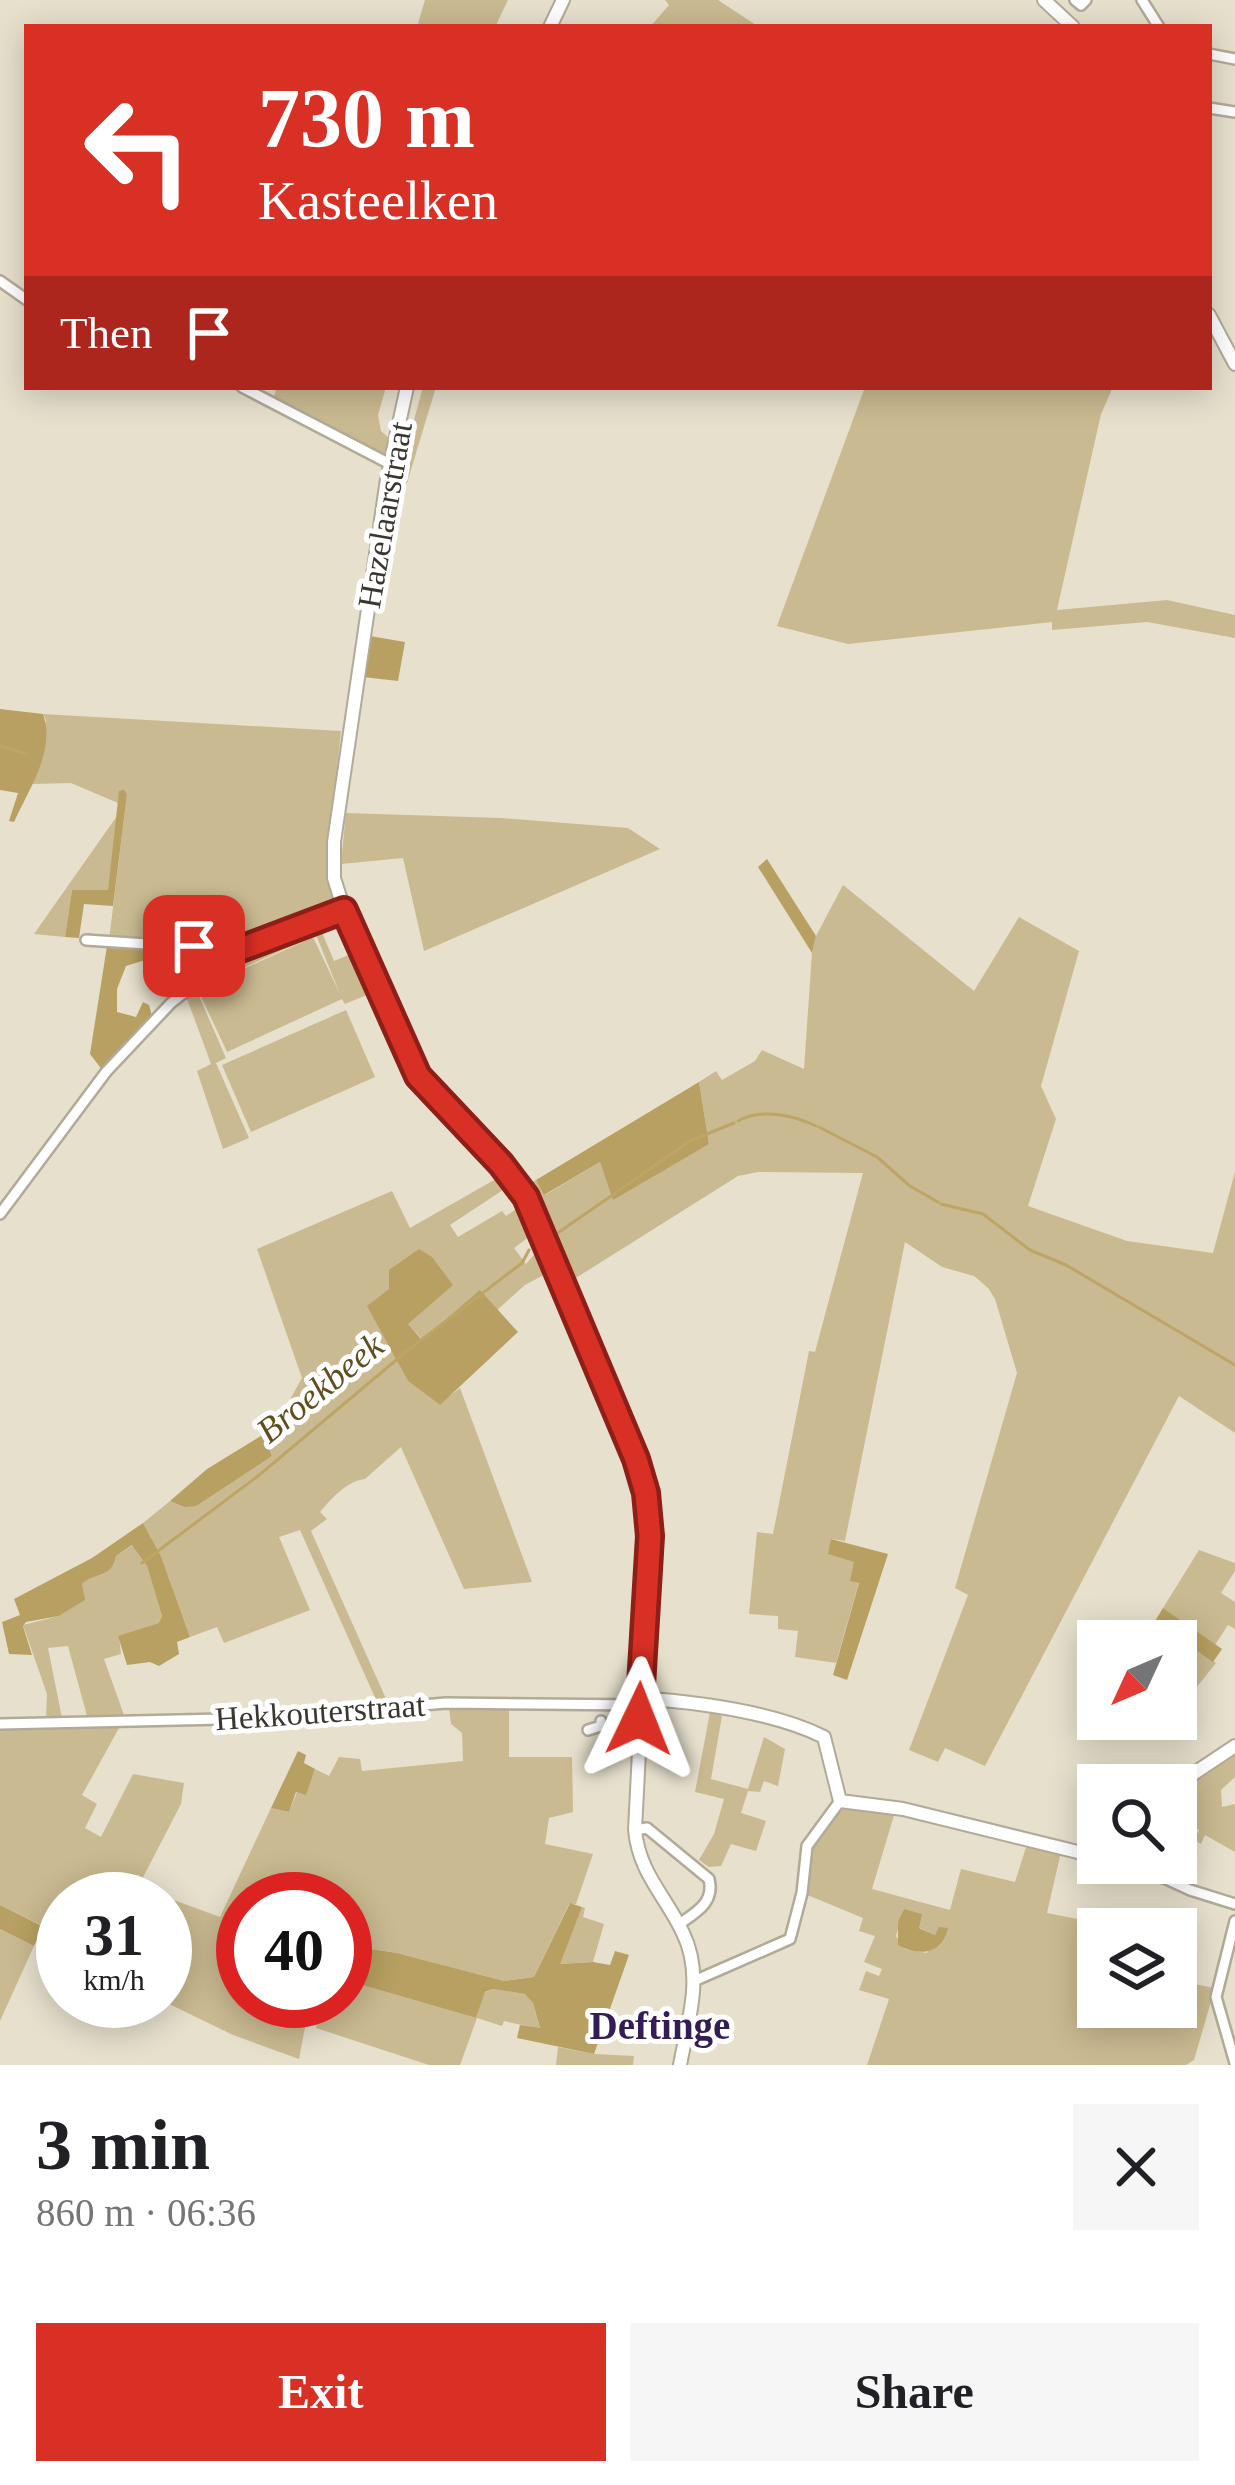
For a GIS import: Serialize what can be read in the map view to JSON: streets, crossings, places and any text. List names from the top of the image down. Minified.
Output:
{"streets":{"street":["Hazelaarstraat","Hekkouterstraat"]},"crossings":[["Hazelaarstraat","Hekkouterstraat"]],"districts":["Deftinge"],"water":["Broekbeek"],"north":"bottom left","page":{"turn":["730 m","Kasteelken"],"then":"Then","speed":"31 km/h","limit":"40","heading":["3 min","860 m · 06:36"],"buttons":["Exit","Share"]}}
